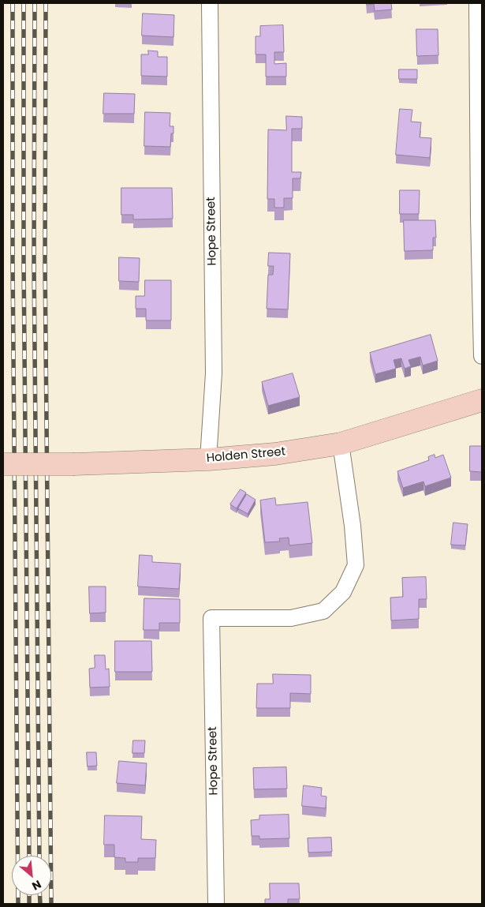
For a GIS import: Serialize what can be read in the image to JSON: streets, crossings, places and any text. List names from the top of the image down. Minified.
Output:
{"streets":{"main road":["Holden Street"],"street":["Hope Street"]},"crossings":[["Hope Street","Holden Street"]],"north":"bottom right"}
